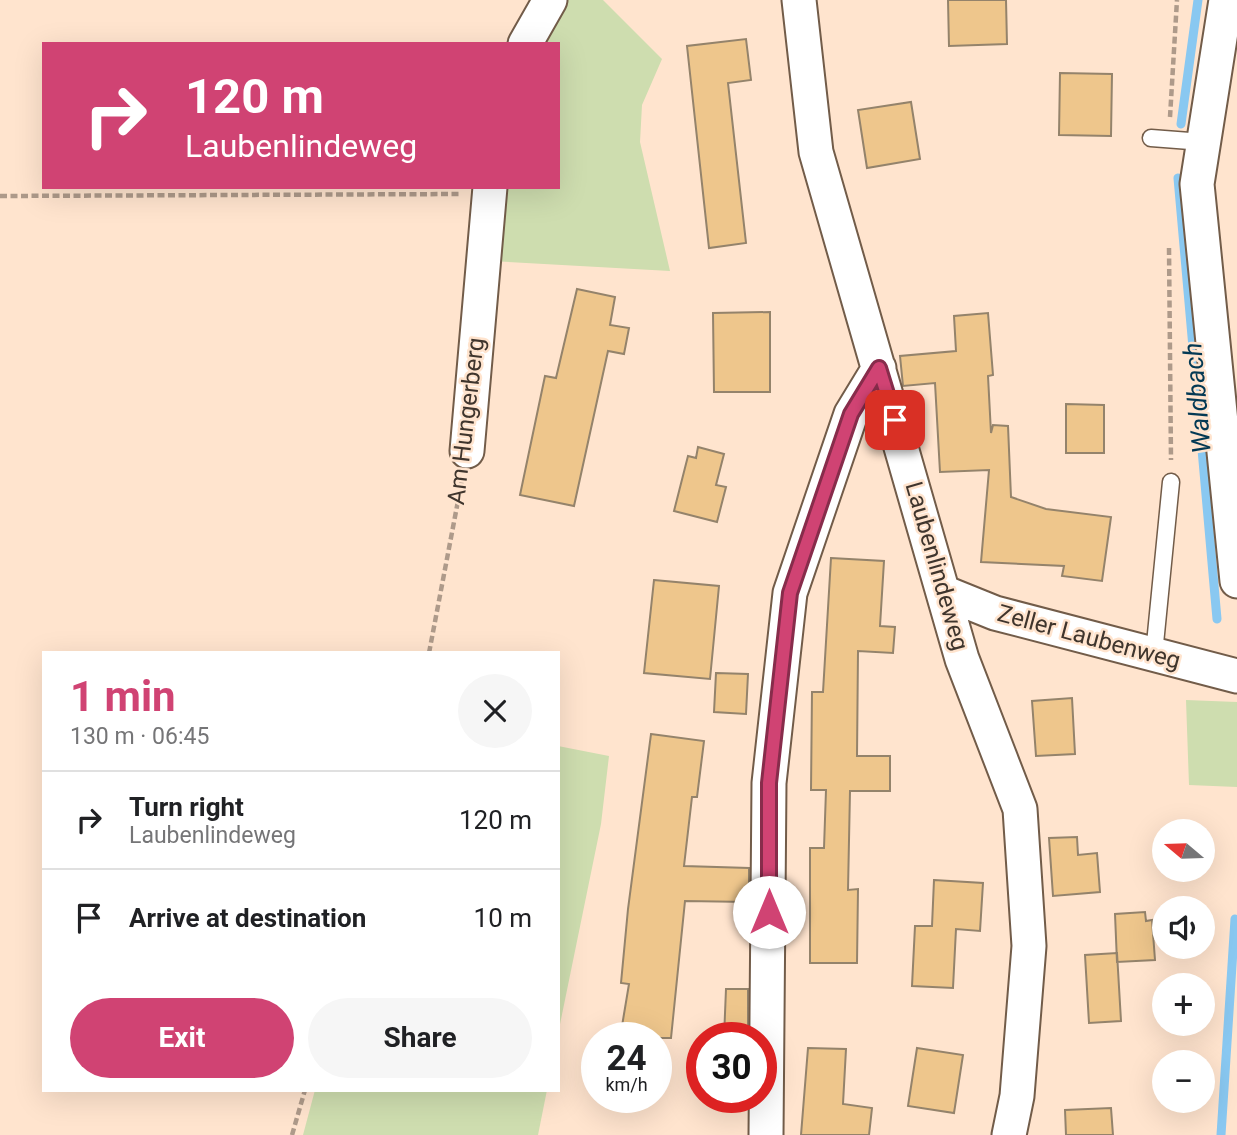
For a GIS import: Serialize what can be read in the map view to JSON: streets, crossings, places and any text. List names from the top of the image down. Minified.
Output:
{"streets":{"street":["Am Hungerberg","Laubenlindeweg","Zeller Laubenweg"]},"crossings":[["Laubenlindeweg","Zeller Laubenweg"]],"water":["Waldbach"],"north":"left","page":{"turn":["120 m","Laubenlindeweg"],"heading":["1 min","130 m · 06:45"],"list":[{"name":"Turn right","note":"Laubenlindeweg","value":"120 m"},{"name":"Arrive at destination","value":"10 m"}],"map_buttons":["+","−"],"buttons":["Exit","Share"],"speed":"24 km/h","limit":"30"}}
